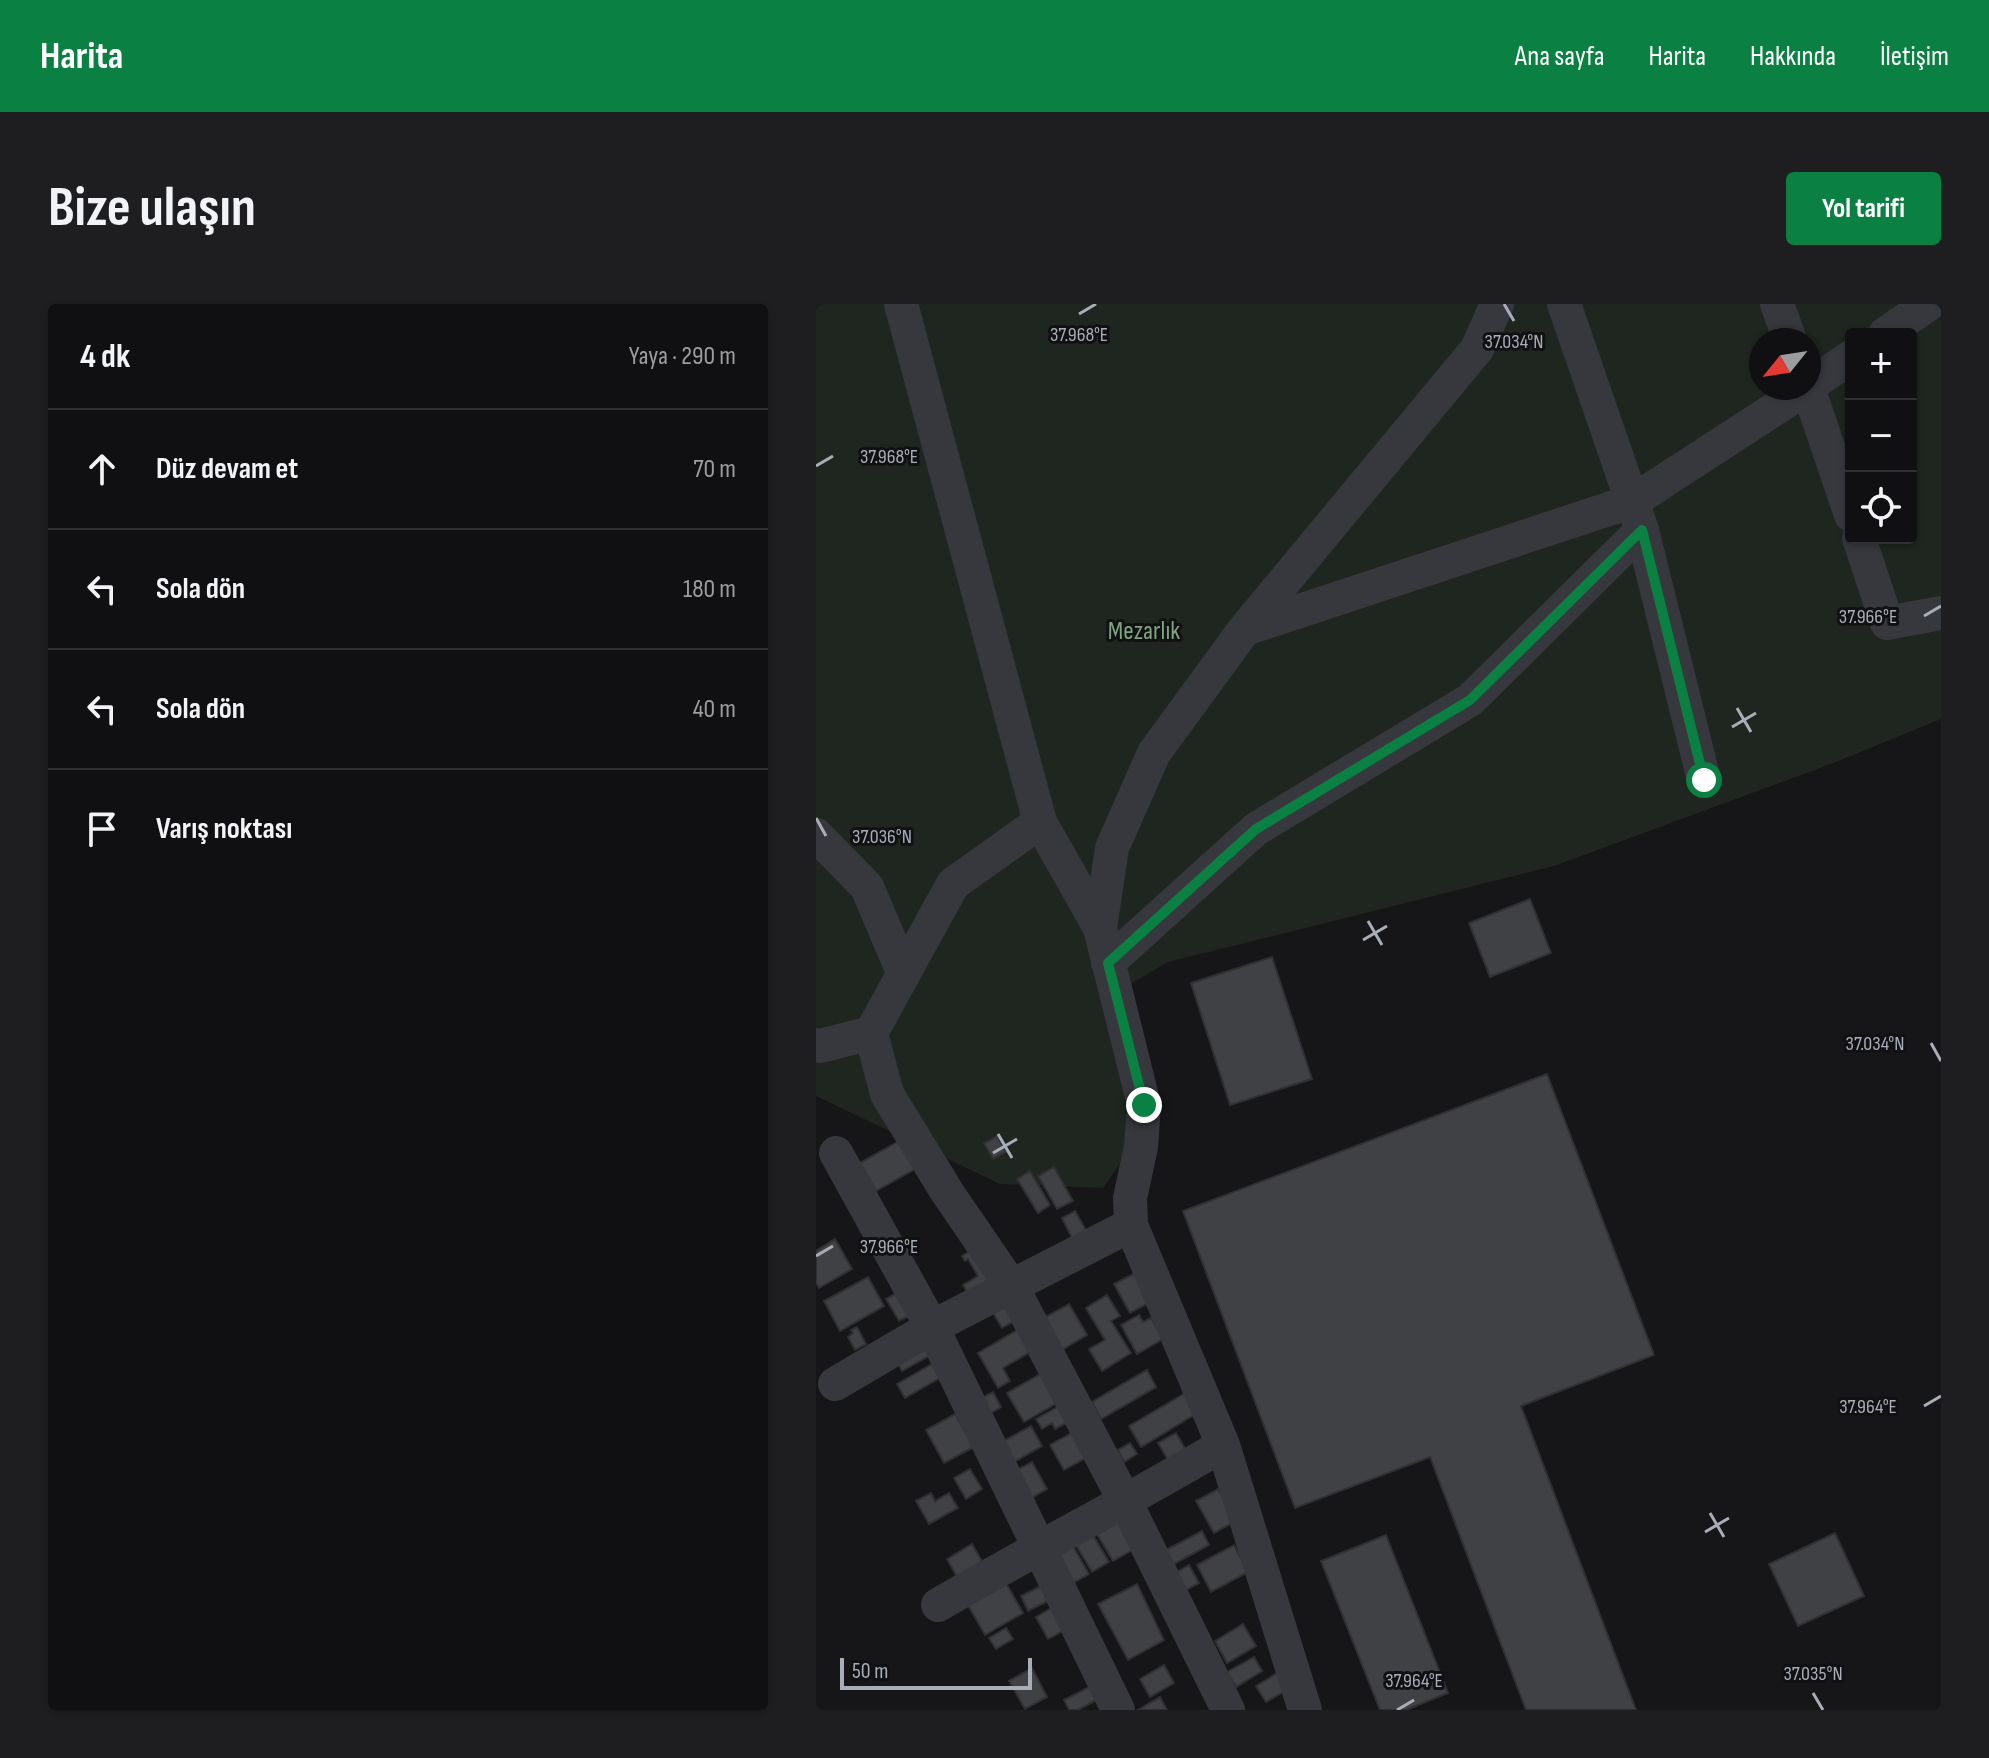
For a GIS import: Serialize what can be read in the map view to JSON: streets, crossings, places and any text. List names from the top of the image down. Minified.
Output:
{"parks":["Mezarlık"],"scale_bar":"50 m","north":"bottom left","page":{"header":"Harita","nav":["Ana sayfa","Harita","Hakkında","İletişim"],"buttons":"Yol tarifi","title":"Bize ulaşın","heading":["4 dk","Yaya · 290 m"],"map_buttons":["+","−"],"list":[["Düz devam et","70 m"],["Sola dön","180 m"],["Sola dön","40 m"],"Varış noktası"],"scale":"50 m"},"coordinates":["37.968°E","37.034°N","37.966°E","37.036°N","37.964°E","37.035°N"]}
